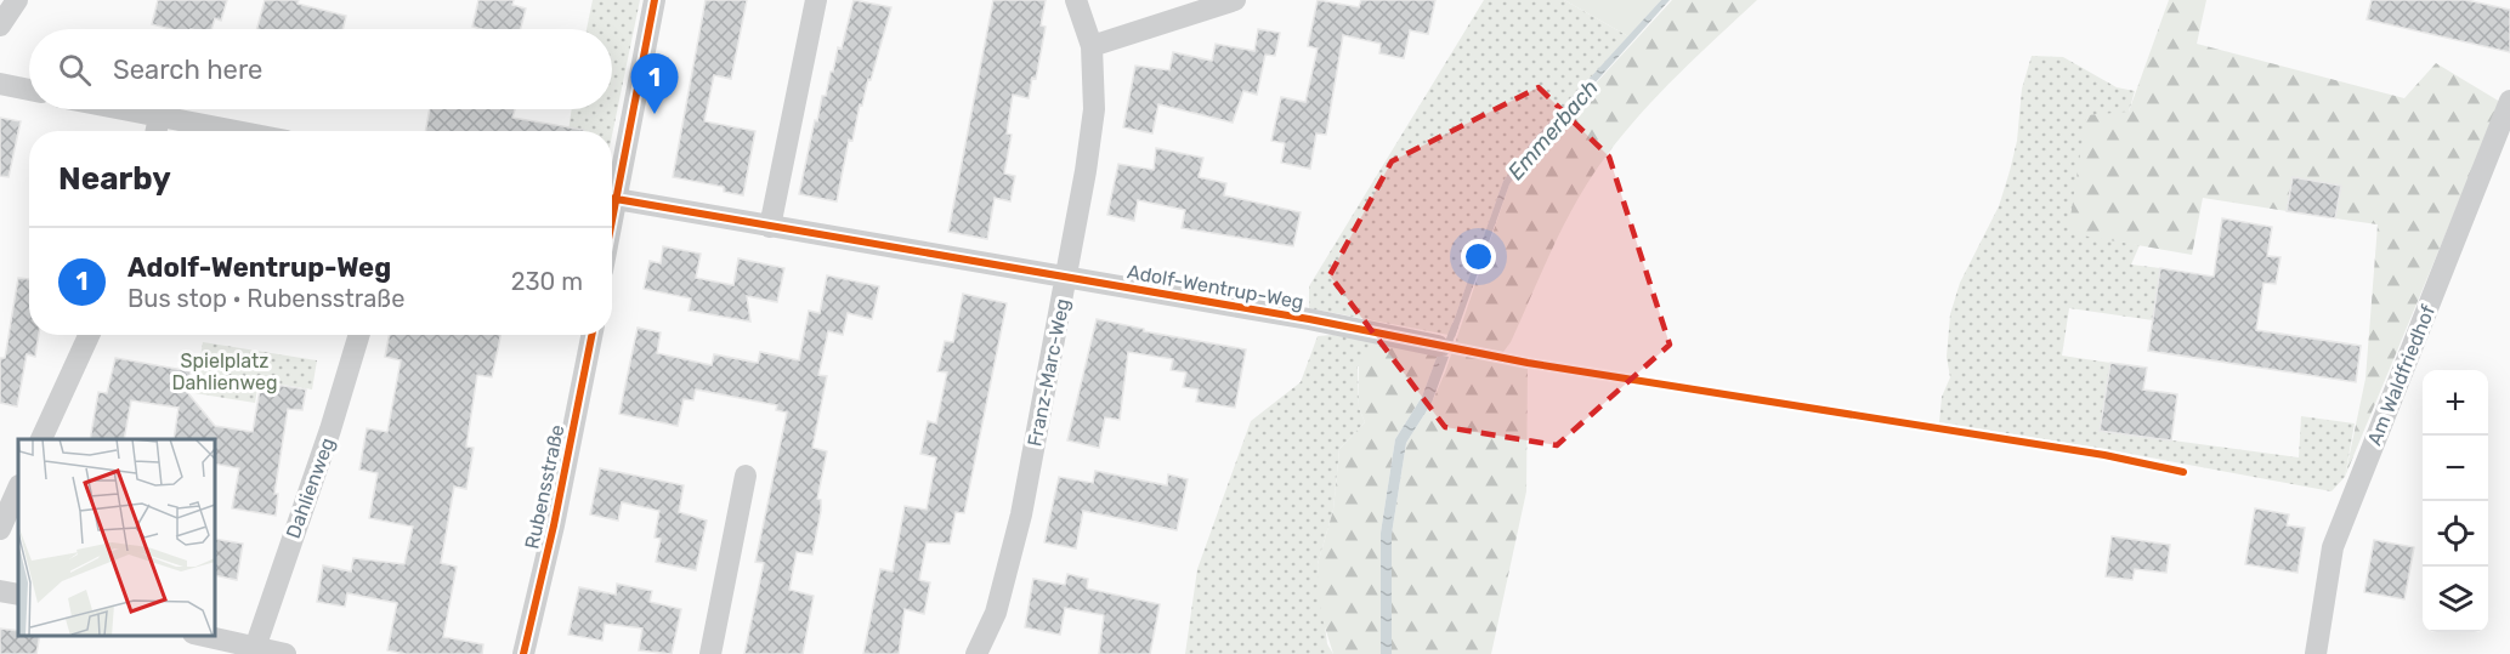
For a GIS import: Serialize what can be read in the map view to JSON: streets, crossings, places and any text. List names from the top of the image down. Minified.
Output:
{"streets":{"street":["Adolf-Wentrup-Weg","Franz-Marc-Weg","Am Waldfriedhof","Rubensstraße","Dahlienweg"]},"crossings":[["Adolf-Wentrup-Weg","Franz-Marc-Weg"]],"water":["Emmerbach"],"parks":["Spielplatz Dahlienweg"],"page":{"search":"Search here","pins":"1","heading":"Nearby","list":[{"mark":"1","name":"Adolf-Wentrup-Weg","note":"Bus stop · Rubensstraße","value":"230 m"}],"map_buttons":["+","−"]}}
